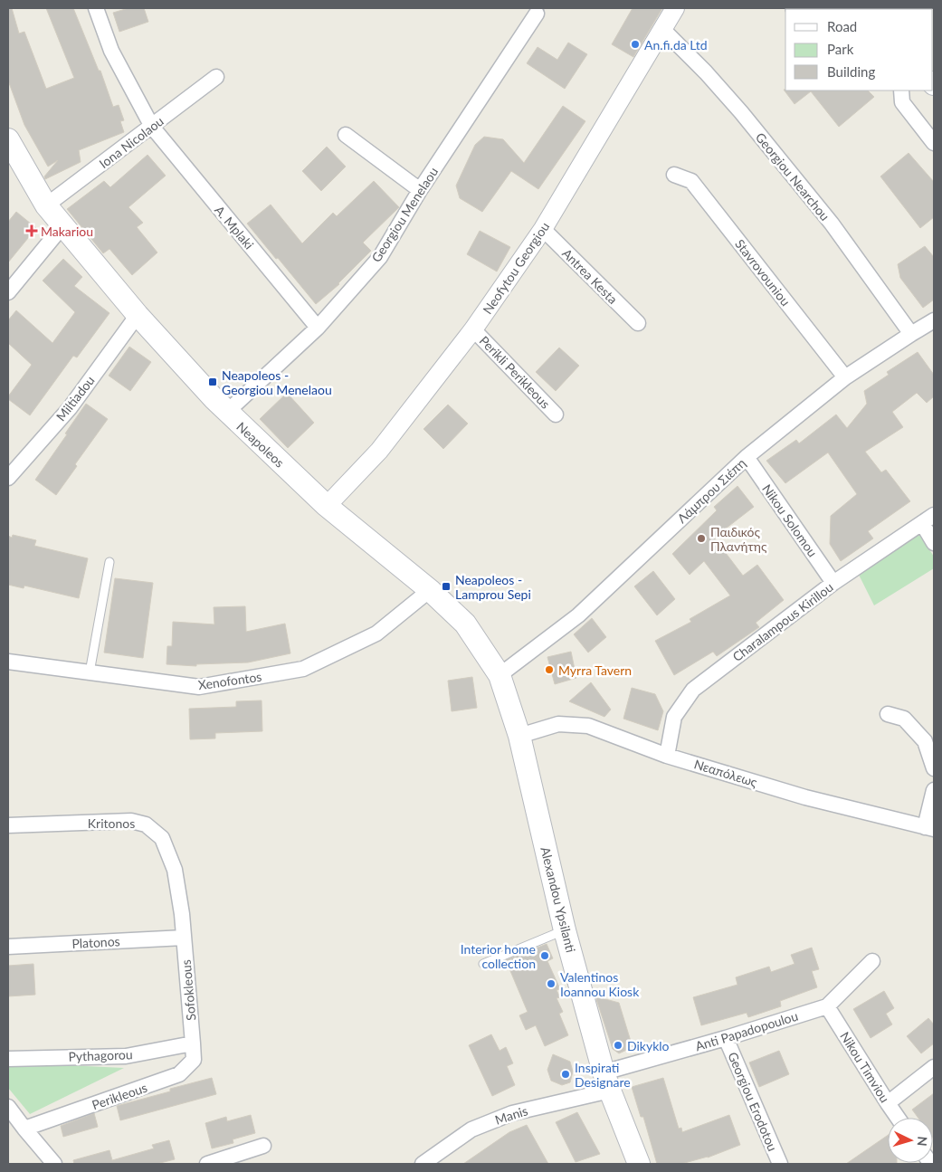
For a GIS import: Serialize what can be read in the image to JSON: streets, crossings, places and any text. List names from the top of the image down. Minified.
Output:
{"streets":{"main road":["Neapoleos","Alexandou Ypsilanti"],"street":["Iona Nicolaou","Georgiou Nearchou","Georgiou Menelaou","A. Mplaki","Neofytou Georgiou","Stavrovouniou","Antrea Kesta","Perikli Perikleous","Miltiadou","Λάμπρου Σιέπη","Nikou Solomou","Charalampous Kirillou","Xenofontos","Νεαπόλεως","Kritonos","Platonos","Sofokleous","Anti Papadopoulou","Pythagorou","Nikou Timviou","Perikleous","Georgiou Erodotou","Manis"]},"crossings":[["Iona Nicolaou","A. Mplaki"],["Iona Nicolaou","Neapoleos"],["Georgiou Nearchou","Neofytou Georgiou"],["Georgiou Nearchou","Λάμπρου Σιέπη"],["Georgiou Menelaou","A. Mplaki"],["Georgiou Menelaou","Neapoleos"],["Neofytou Georgiou","Antrea Kesta"],["Neofytou Georgiou","Perikli Perikleous"],["Neofytou Georgiou","Neapoleos"],["Stavrovouniou","Λάμπρου Σιέπη"],["Miltiadou","Neapoleos"],["Neapoleos","Λάμπρου Σιέπη"],["Neapoleos","Xenofontos"],["Neapoleos","Νεαπόλεως"],["Neapoleos","Alexandou Ypsilanti"],["Λάμπρου Σιέπη","Nikou Solomou"],["Nikou Solomou","Charalampous Kirillou"],["Charalampous Kirillou","Νεαπόλεως"],["Νεαπόλεως","Alexandou Ypsilanti"],["Kritonos","Platonos"],["Kritonos","Sofokleous"],["Alexandou Ypsilanti","Anti Papadopoulou"],["Alexandou Ypsilanti","Manis"],["Platonos","Sofokleous"],["Sofokleous","Pythagorou"],["Sofokleous","Perikleous"],["Anti Papadopoulou","Nikou Timviou"],["Anti Papadopoulou","Georgiou Erodotou"],["Anti Papadopoulou","Manis"],["Pythagorou","Perikleous"]],"places":{"other":["An.fi.da Ltd","Παιδικός Πλανήτης","Myrra Tavern","Interior home collection","Valentinos Ioannou Kiosk","Dikyklo","Inspirati Designare"],"health":["Makariou"],"transit":["Neapoleos - Georgiou Menelaou","Neapoleos - Lamprou Sepi"]},"legend":["Road","Park","Building"],"north":"right"}
